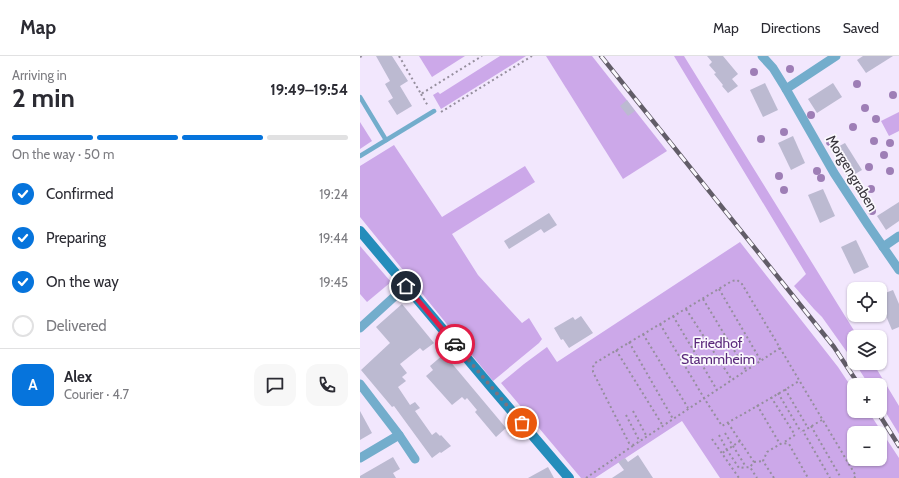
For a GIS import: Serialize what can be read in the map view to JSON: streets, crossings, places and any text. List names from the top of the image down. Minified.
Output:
{"streets":{"street":["Morgengraben"]},"parks":["Friedhof Stammheim"],"page":{"header":"Map","nav":["Map","Directions","Saved"],"heading":["2 min","Arriving in","19:49–19:54"],"panel":["Alex","Courier · 4.7"],"bar":"On the way · 50 m","list":[["Confirmed","19:24"],["Preparing","19:44"],["On the way","19:45"],"Delivered"],"map_buttons":["+","−"],"round":"A"}}
